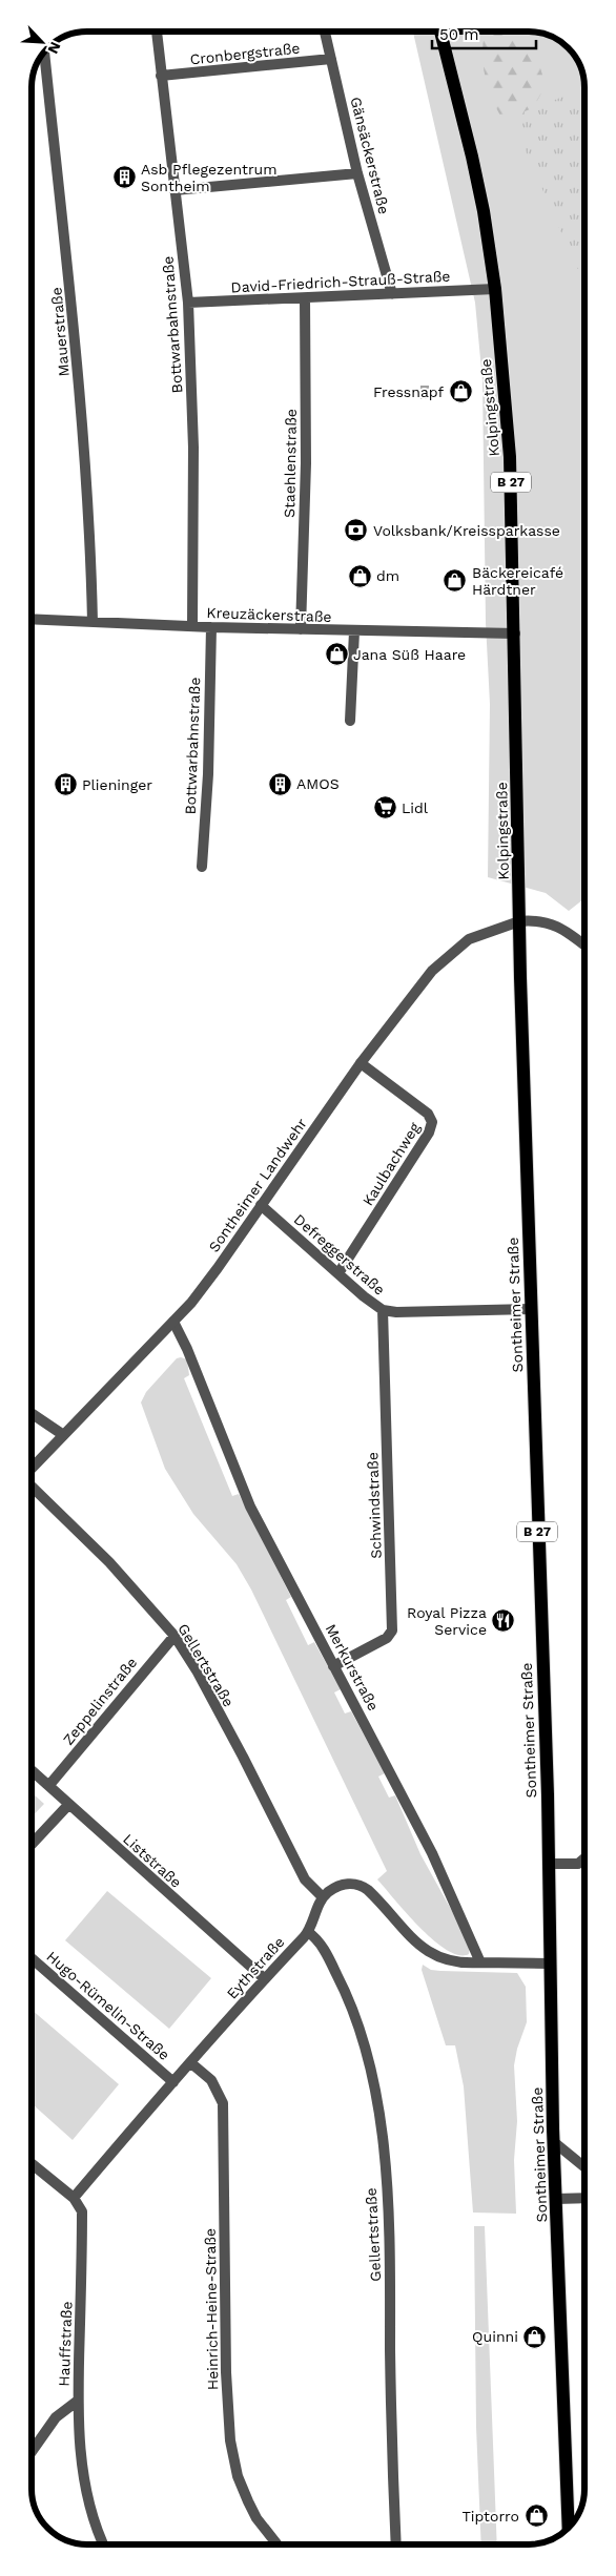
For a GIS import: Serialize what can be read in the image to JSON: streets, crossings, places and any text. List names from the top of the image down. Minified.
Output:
{"streets":{"main road":["Kolpingstraße","B 27","Sontheimer Straße"],"street":["Cronbergstraße","Gänsäckerstraße","David-Friedrich-Strauß-Straße","Bottwarbahnstraße","Mauerstraße","Staehlenstraße","Kreuzäckerstraße","Kaulbachweg","Sontheimer Landwehr","Defreggerstraße","Schwindstraße","Gellertstraße","Merkurstraße","Zeppelinstraße","Liststraße","Eythstraße","Hugo-Rümelin-Straße","Heinrich-Heine-Straße","Hauffstraße"]},"crossings":[["Cronbergstraße","Gänsäckerstraße"],["Cronbergstraße","Bottwarbahnstraße"],["Gänsäckerstraße","David-Friedrich-Strauß-Straße"],["David-Friedrich-Strauß-Straße","Bottwarbahnstraße"],["David-Friedrich-Strauß-Straße","Kolpingstraße"],["David-Friedrich-Strauß-Straße","Staehlenstraße"],["Bottwarbahnstraße","Kreuzäckerstraße"],["Mauerstraße","Kreuzäckerstraße"],["Kolpingstraße","Kreuzäckerstraße"],["Kolpingstraße","Sontheimer Landwehr"],["Kolpingstraße","Sontheimer Straße"],["Staehlenstraße","Kreuzäckerstraße"],["Kaulbachweg","Sontheimer Landwehr"],["Kaulbachweg","Defreggerstraße"],["Sontheimer Landwehr","Defreggerstraße"],["Sontheimer Landwehr","Sontheimer Straße"],["Sontheimer Landwehr","Merkurstraße"],["Defreggerstraße","Sontheimer Straße"],["Defreggerstraße","Schwindstraße"],["Schwindstraße","Merkurstraße"],["Gellertstraße","Zeppelinstraße"],["Gellertstraße","Eythstraße"],["Zeppelinstraße","Liststraße"],["Liststraße","Eythstraße"],["Eythstraße","Hugo-Rümelin-Straße"],["Eythstraße","Heinrich-Heine-Straße"],["Eythstraße","Hauffstraße"]],"places":{"building":["Asb Pflegezentrum Sontheim","AMOS","Plieninger"],"shop":["Fressnapf","dm","Bäckereicafé Härdtner","Jana Süß Haare","Quinni","Tiptorro"],"bank":["Volksbank/Kreissparkasse"],"supermarket":["Lidl"],"restaurant":["Royal Pizza Service"]},"scale_bar":"50 m","north":"bottom right"}
